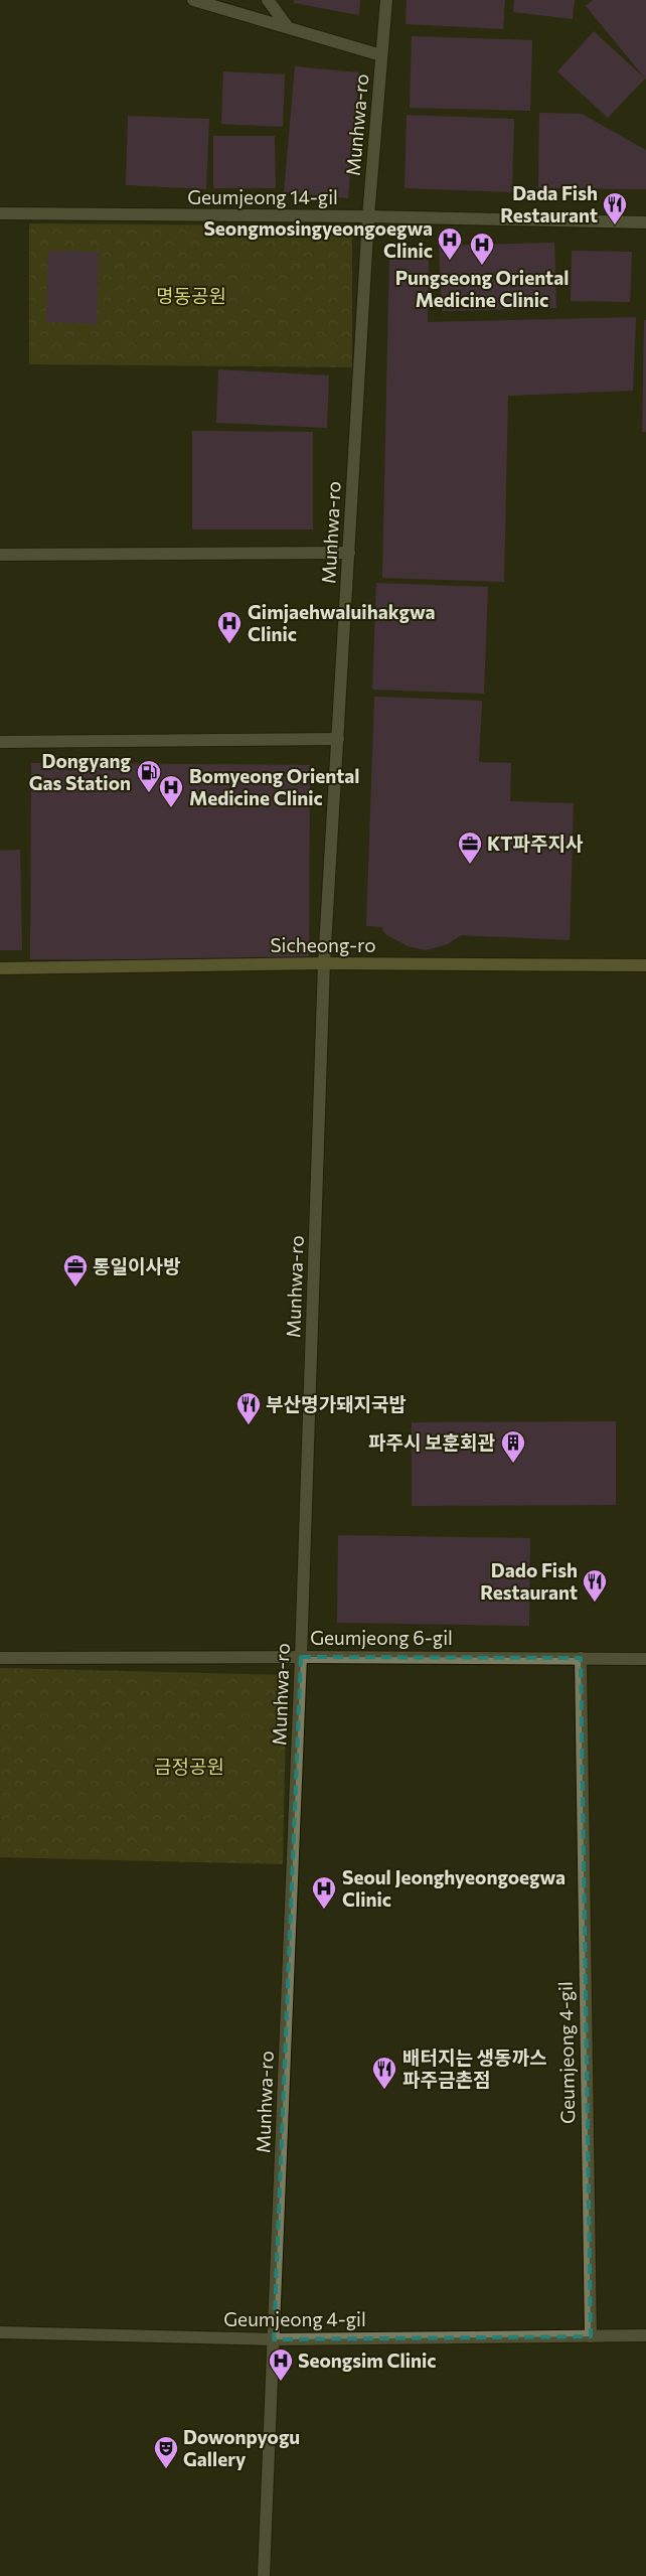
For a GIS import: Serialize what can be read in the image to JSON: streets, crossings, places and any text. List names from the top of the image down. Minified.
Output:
{"streets":{"street":["Munhwa-ro","Geumjeong 14-gil","Sicheong-ro","Geumjeong 6-gil","Geumjeong 4-gil"]},"crossings":[["Munhwa-ro","Geumjeong 14-gil"],["Munhwa-ro","Sicheong-ro"],["Munhwa-ro","Geumjeong 6-gil"],["Munhwa-ro","Geumjeong 4-gil"],["Geumjeong 6-gil","Geumjeong 4-gil"]],"parks":["명동공원","금정공원"],"places":{"restaurant":["Dada Fish Restaurant","부산명가돼지국밥","Dado Fish Restaurant","배터지는 생동까스 파주금촌점"],"hospital":["Seongmosingyeongoegwa Clinic","Pungseong Oriental Medicine Clinic","Gimjaehwaluihakgwa Clinic","Bomyeong Oriental Medicine Clinic","Seoul Jeonghyeongoegwa Clinic","Seongsim Clinic"],"fuel station":["Dongyang Gas Station"],"office":["KT파주지사","통일이사방"],"building":["파주시 보훈회관"],"theatre":["Dowonpyogu Gallery"]}}
